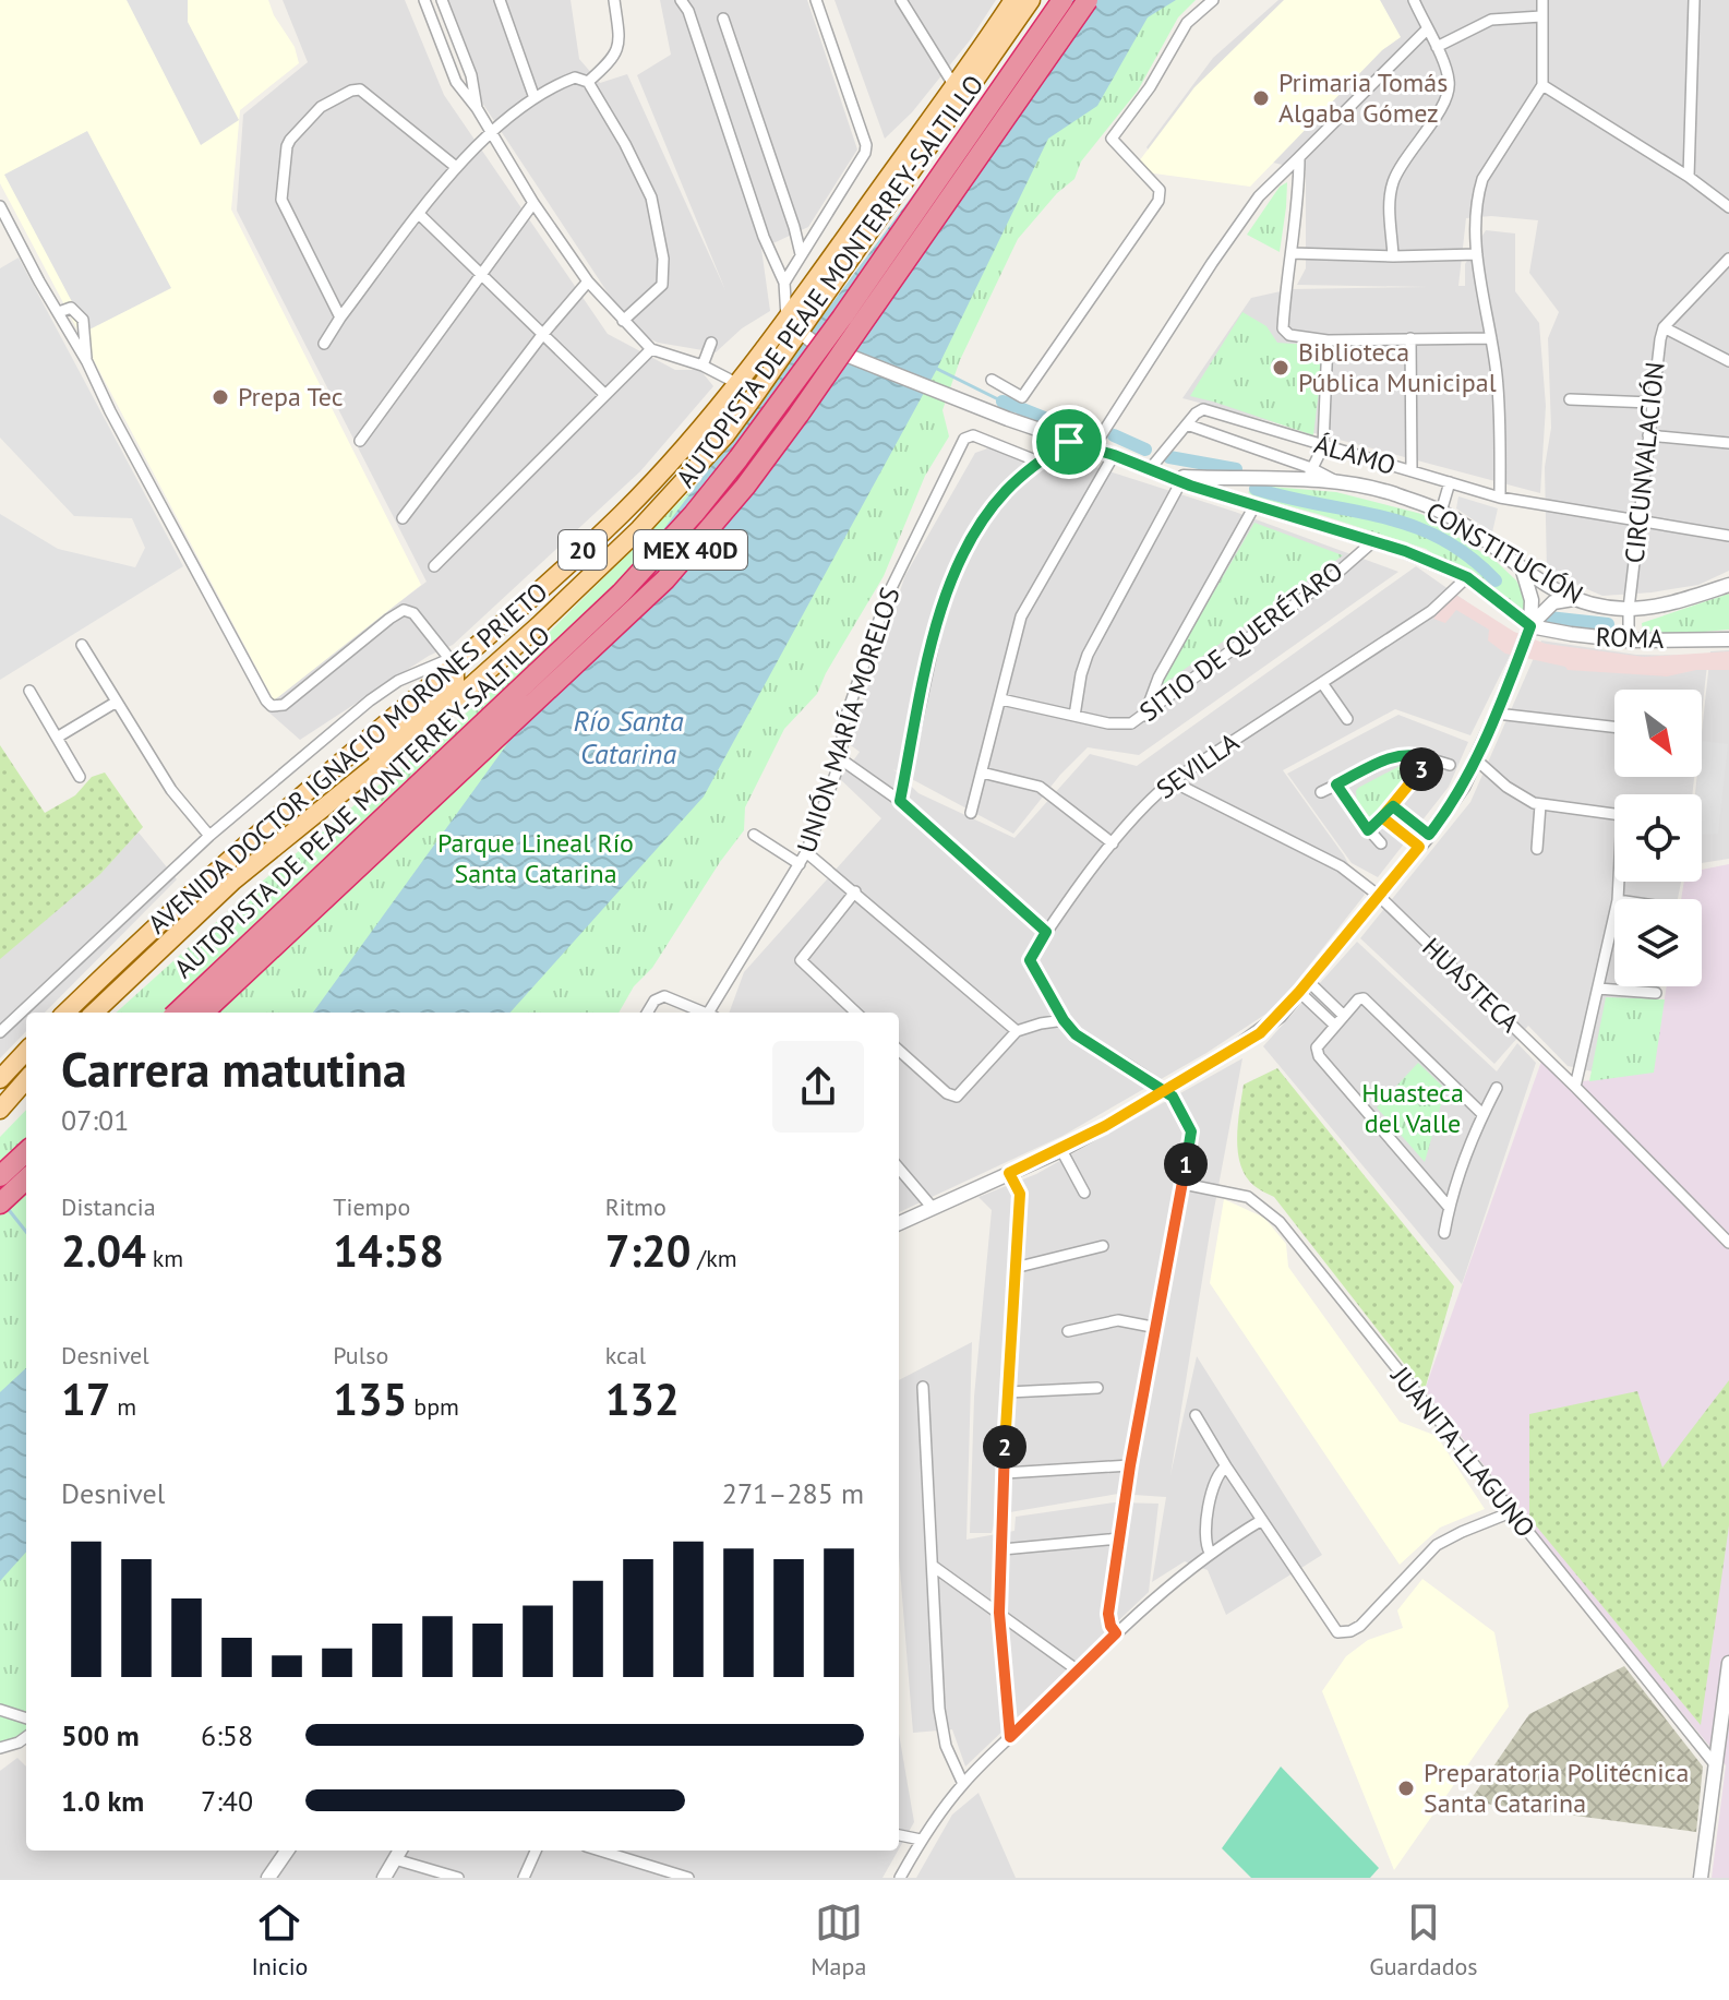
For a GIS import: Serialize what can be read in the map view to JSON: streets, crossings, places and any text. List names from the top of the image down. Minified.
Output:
{"streets":{"highway":["AUTOPISTA DE PEAJE MONTERREY-SALTILLO","MEX 40D"],"main road":["20","AVENIDA DOCTOR IGNACIO MORONES PRIETO"],"street":["ÁLAMO","CIRCUNVALACIÓN","CONSTITUCIÓN","ROMA","SITIO DE QUERÉTARO","UNIÓN MARÍA MORELOS","SEVILLA","HUASTECA","JUANITA LLAGUNO"]},"crossings":[["ÁLAMO","CIRCUNVALACIÓN"],["CIRCUNVALACIÓN","CONSTITUCIÓN"],["CIRCUNVALACIÓN","ROMA"],["CONSTITUCIÓN","ROMA"],["CONSTITUCIÓN","SITIO DE QUERÉTARO"],["CONSTITUCIÓN","AVENIDA DOCTOR IGNACIO MORONES PRIETO"],["CONSTITUCIÓN","SEVILLA"],["SEVILLA","HUASTECA"]],"water":["Río Santa Catarina"],"parks":["Parque Lineal Río Santa Catarina","Huasteca del Valle"],"places":["Primaria Tomás Algaba Gómez","Biblioteca Pública Municipal","Prepa Tec","Preparatoria Politécnica Santa Catarina"],"north":"bottom right","page":{"pins":["3","1","2"],"heading":["Carrera matutina","07:01"],"stats":[["Distancia","2.04 km"],["Tiempo","14:58"],["Ritmo","7:20 /km"],["Desnivel","17 m"],["Pulso","135 bpm"],["kcal","132"]],"chart":["Desnivel","271–285 m"],"list":[{"name":"500 m","note":"6:58"},{"name":"1.0 km","note":"7:40"}],"tabs":["Inicio","Mapa","Guardados"]}}
